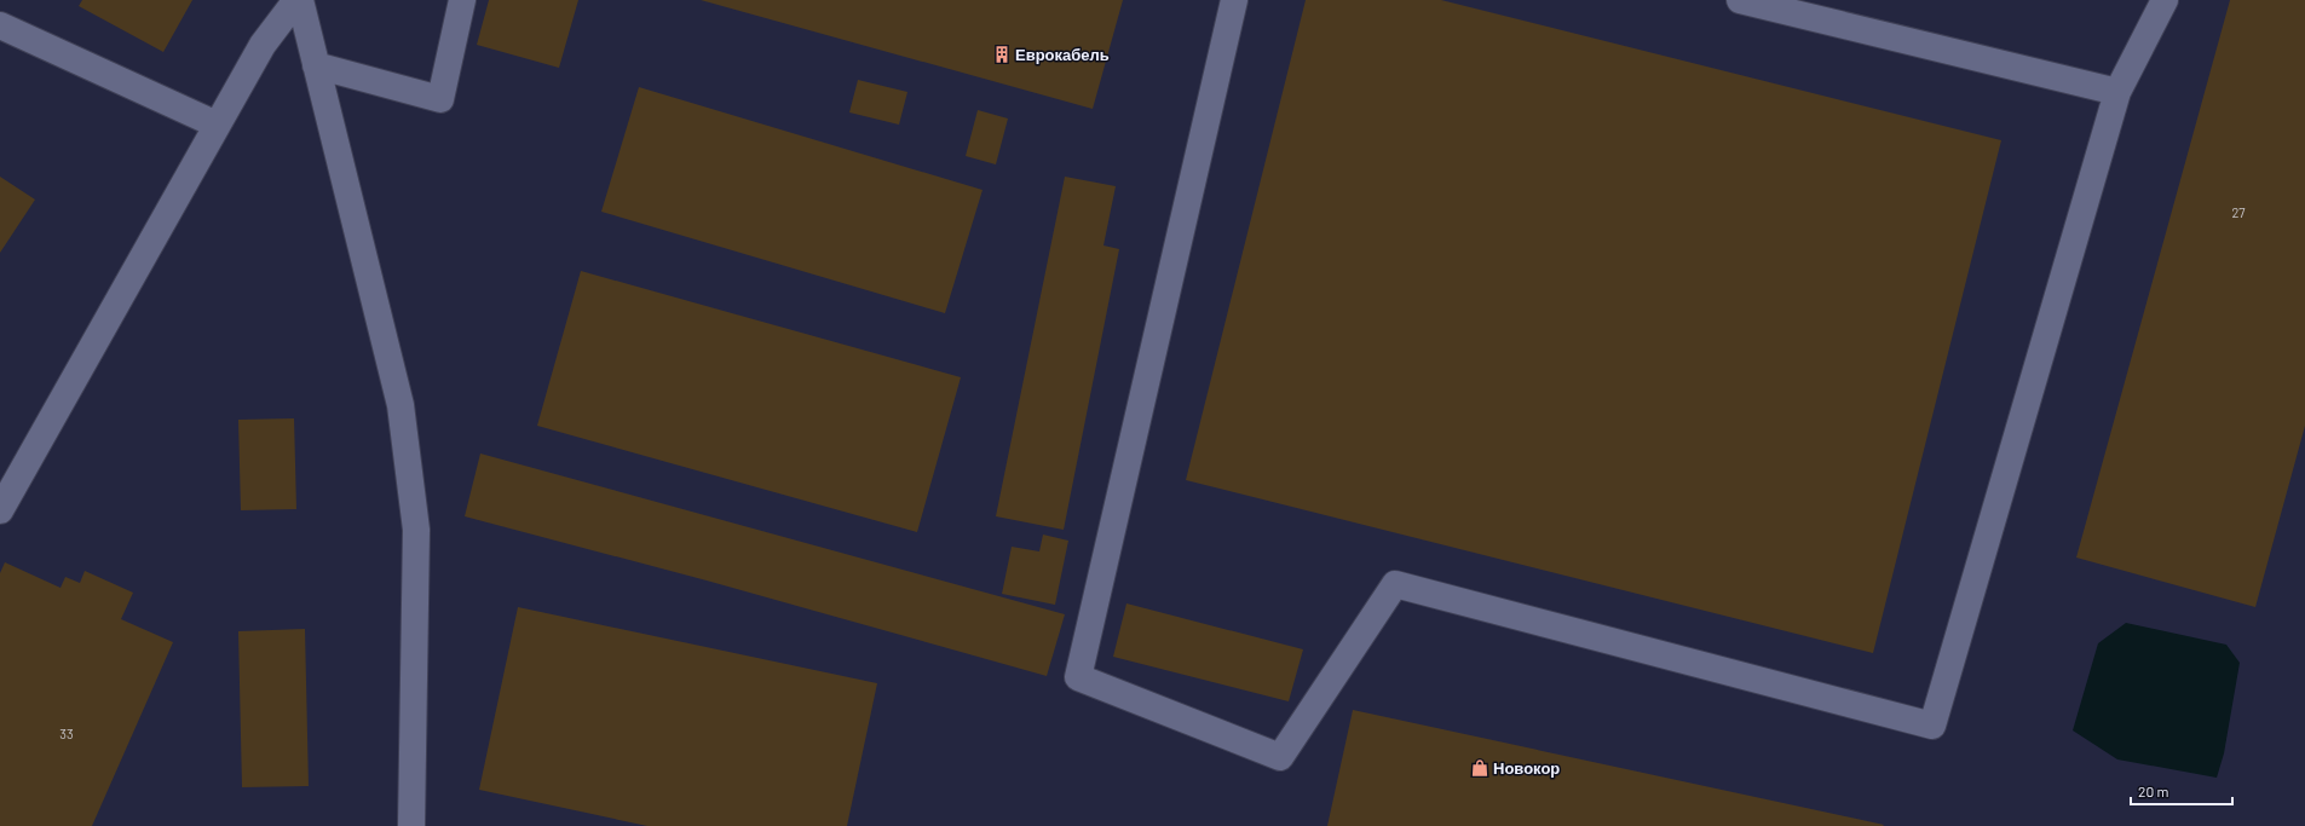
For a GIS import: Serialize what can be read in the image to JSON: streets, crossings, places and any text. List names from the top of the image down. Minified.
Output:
{"places":{"building":["Еврокабель"],"shop":["Новокор"]},"house_numbers":["27","33"],"scale_bar":"20 m"}
